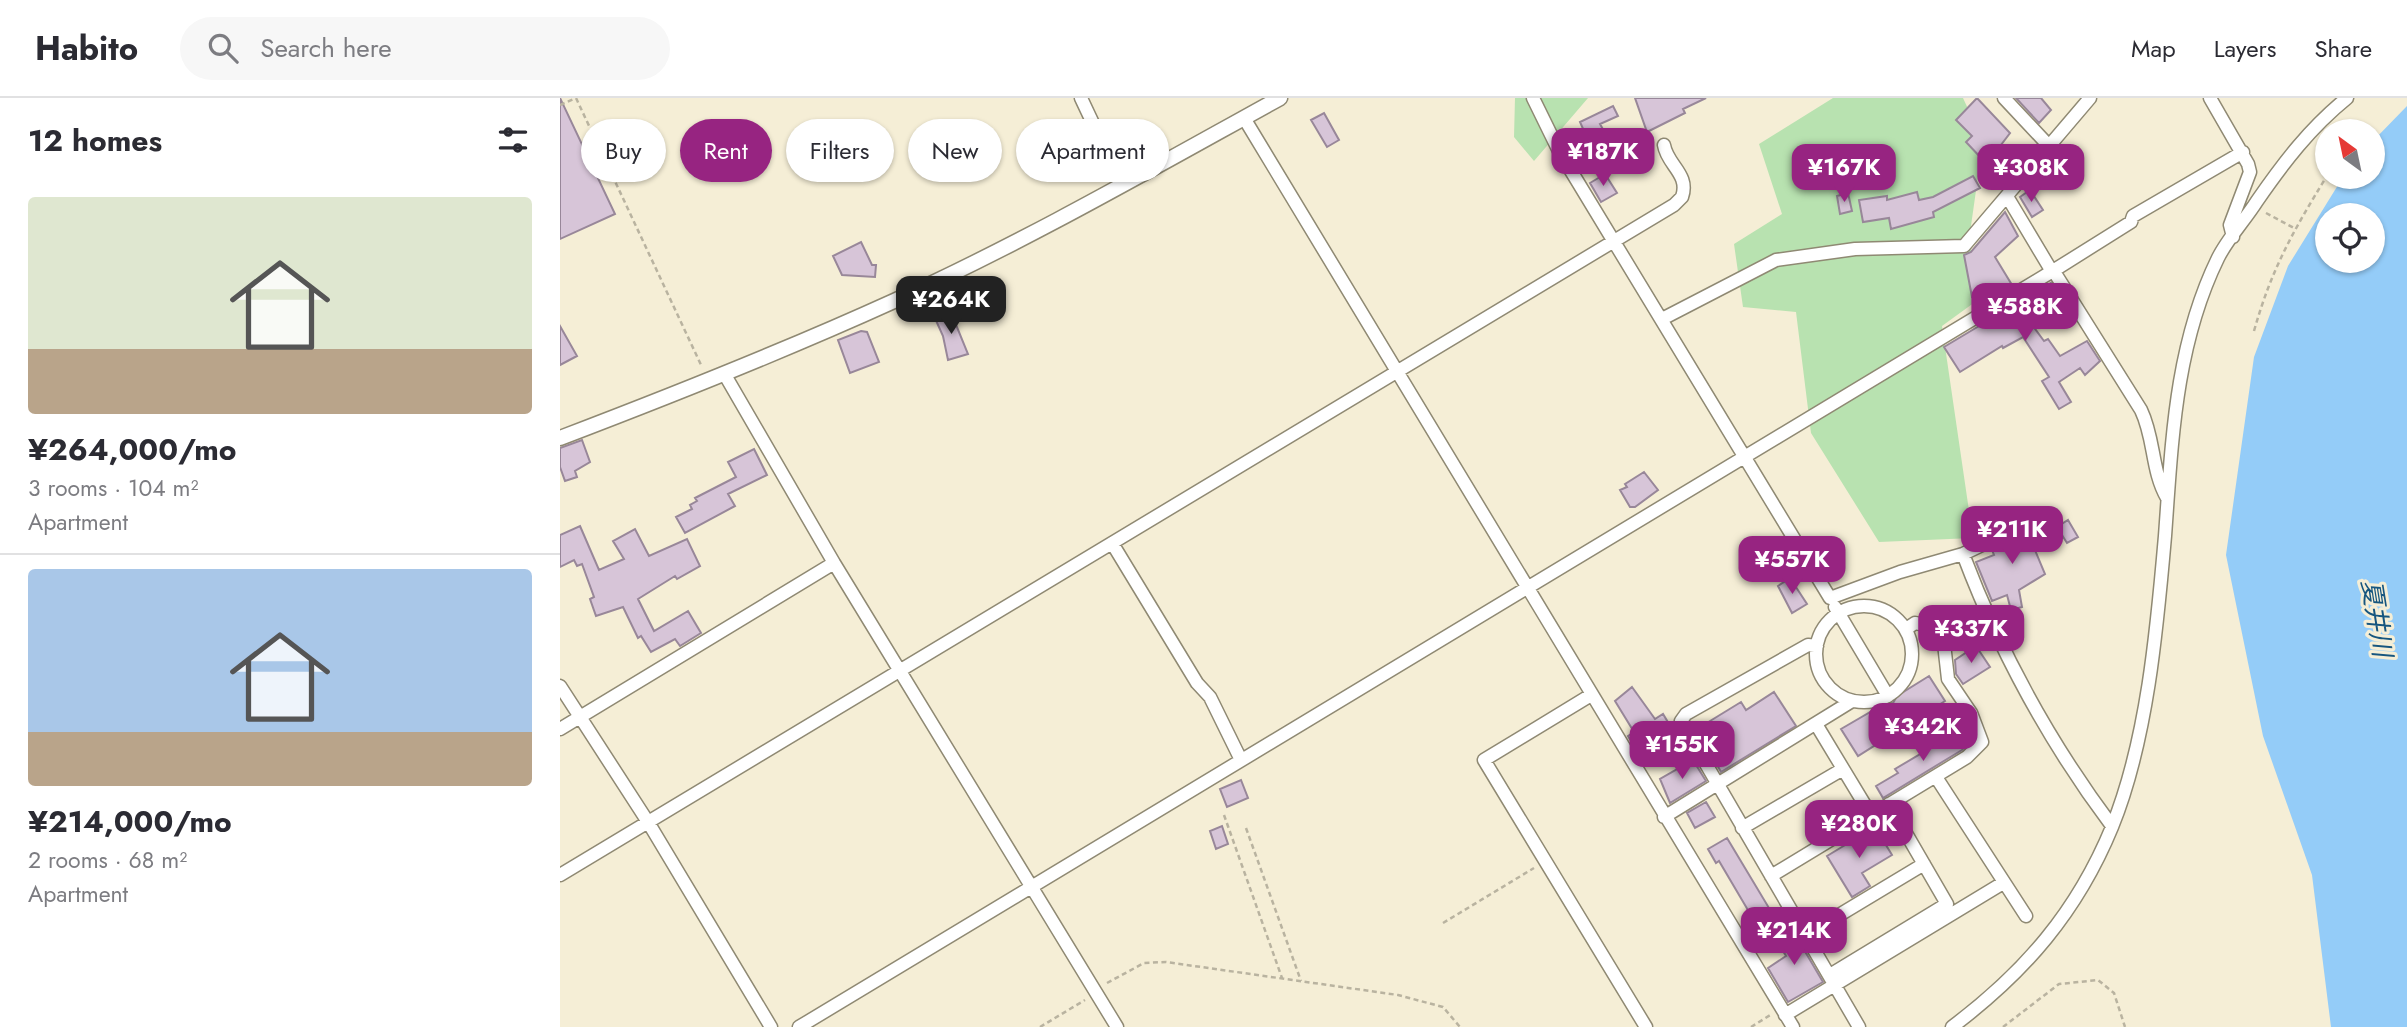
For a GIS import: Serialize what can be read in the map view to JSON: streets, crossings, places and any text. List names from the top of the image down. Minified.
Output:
{"water":["夏井川"],"north":"top left","page":{"header":"Habito","search":"Search here","nav":["Map","Layers","Share"],"heading":"12 homes","chip":["Buy","Rent","Filters","New","Apartment"],"price":["¥187K","¥167K","¥308K","¥264K","¥588K","¥211K","¥557K","¥337K","¥342K","¥155K","¥280K","¥214K"],"list":[{"name":"¥264,000/mo","note":"3 rooms · 104 m² · Apartment"},{"name":"¥214,000/mo","note":"2 rooms · 68 m² · Apartment"}]}}
